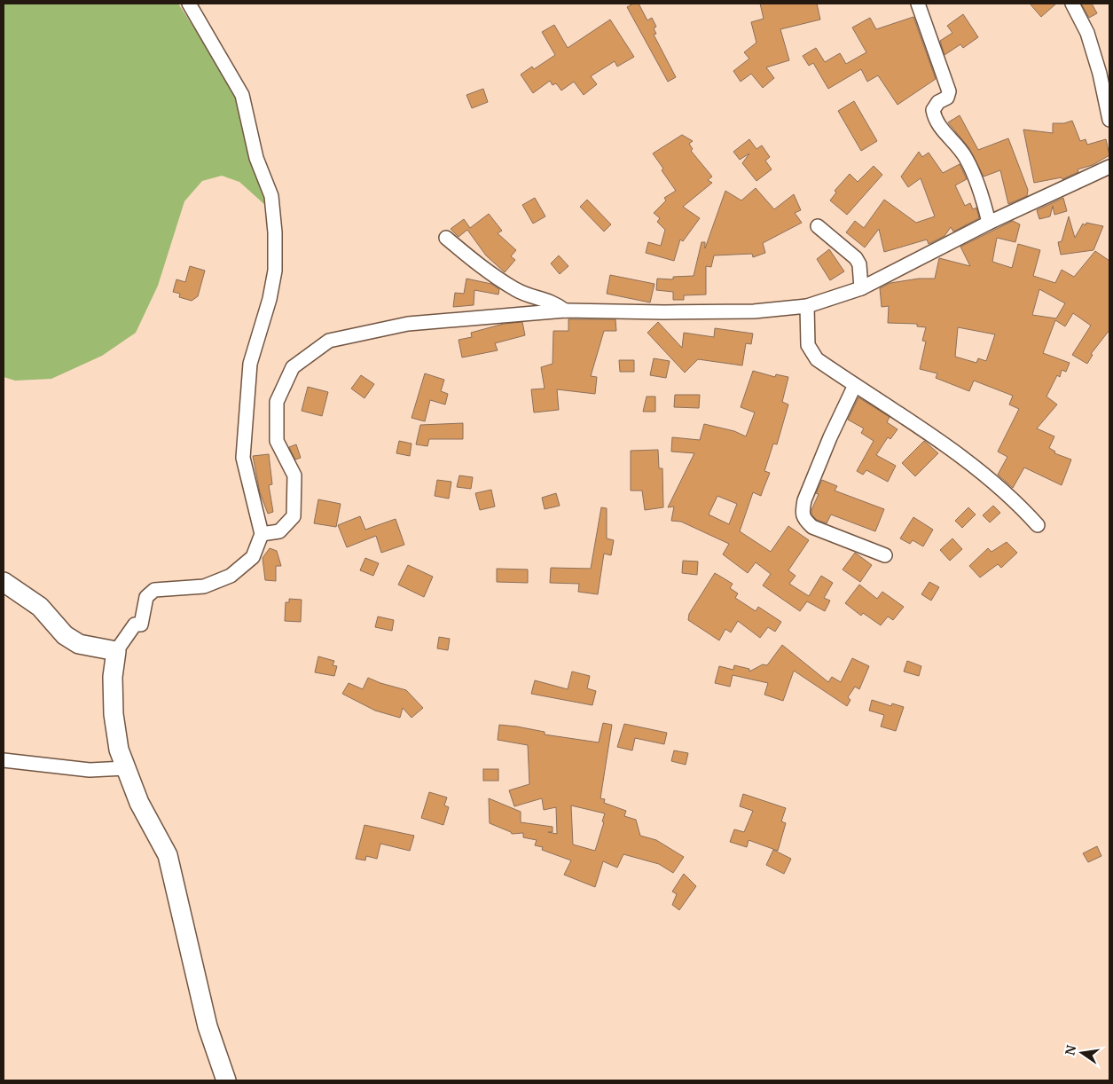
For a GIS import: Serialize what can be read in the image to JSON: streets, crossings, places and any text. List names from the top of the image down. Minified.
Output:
{"north":"left"}
